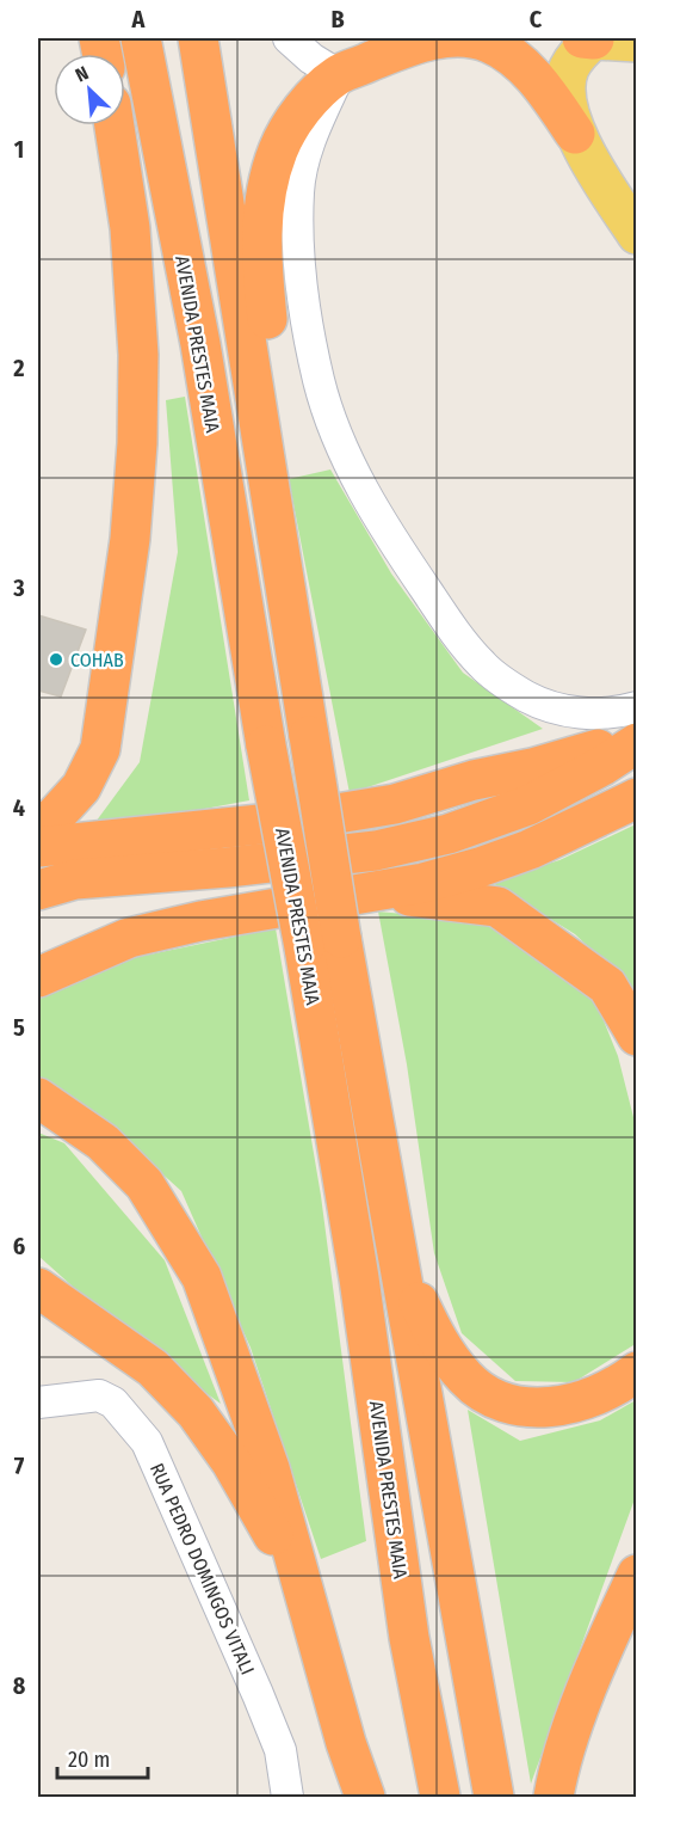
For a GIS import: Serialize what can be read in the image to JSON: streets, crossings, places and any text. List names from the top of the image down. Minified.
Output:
{"streets":{"highway":["AVENIDA PRESTES MAIA"],"street":["RUA PEDRO DOMINGOS VITALI"]},"places":["COHAB"],"scale_bar":"20 m","north":"top left","grid":{"columns":["A","B","C"],"rows":["1","2","3","4","5","6","7","8"]}}
